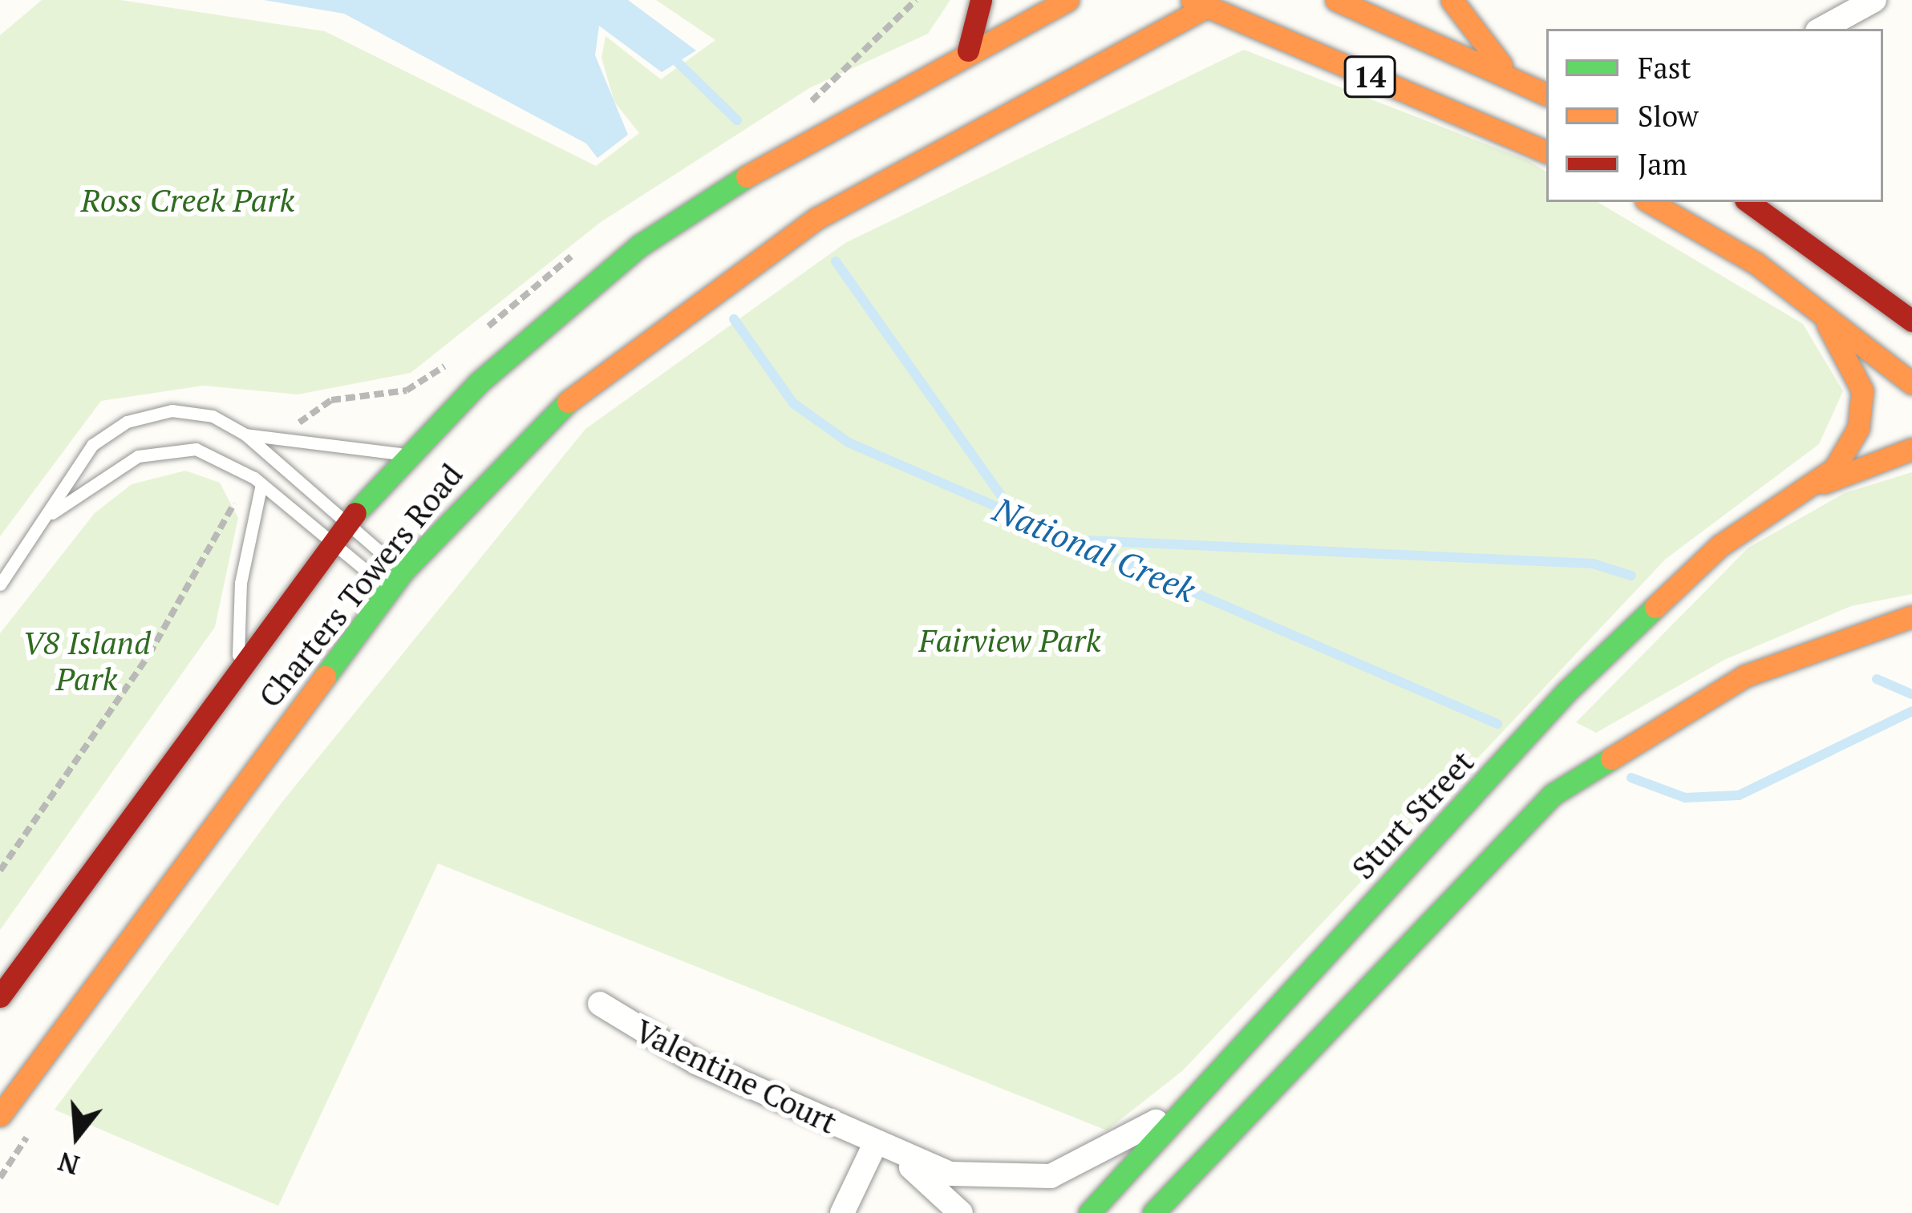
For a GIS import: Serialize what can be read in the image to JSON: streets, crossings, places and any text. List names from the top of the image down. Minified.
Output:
{"streets":{"main road":["14","Charters Towers Road","Sturt Street"],"street":["Valentine Court"]},"crossings":[["14","Charters Towers Road"],["Sturt Street","Valentine Court"]],"water":["National Creek"],"parks":["Ross Creek Park","Fairview Park","V8 Island Park"],"legend":["Fast","Slow","Jam"],"north":"bottom"}
